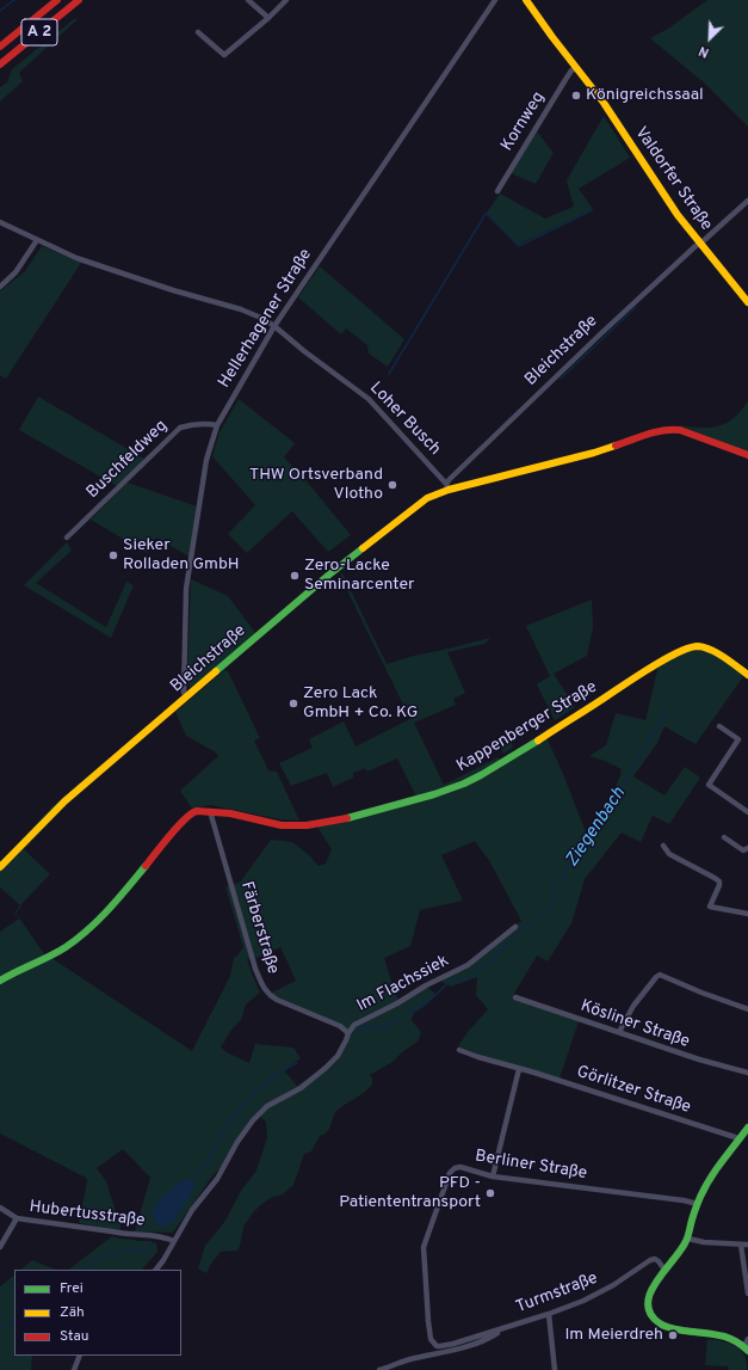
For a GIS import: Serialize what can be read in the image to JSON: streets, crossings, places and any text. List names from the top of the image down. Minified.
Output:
{"streets":{"main road":["A 2","Valdorfer Straße","Bleichstraße","Kappenberger Straße"],"street":["Kornweg","Hellerhagener Straße","Loher Busch","Buschfeldweg","Färberstraße","Im Flachssiek","Kösliner Straße","Görlitzer Straße","Berliner Straße","Hubertusstraße","Turmstraße"]},"crossings":[["Kornweg","Valdorfer Straße"],["Valdorfer Straße","Bleichstraße"],["Hellerhagener Straße","Bleichstraße"],["Hellerhagener Straße","Loher Busch"],["Hellerhagener Straße","Buschfeldweg"],["Bleichstraße","Loher Busch"],["Kappenberger Straße","Färberstraße"],["Färberstraße","Im Flachssiek"],["Im Flachssiek","Hubertusstraße"],["Berliner Straße","Turmstraße"]],"water":["Ziegenbach"],"places":["Königreichssaal","THW Ortsverband Vlotho","Sieker Rolladen GmbH","Zero-Lacke Seminarcenter","Zero Lack GmbH + Co. KG","PFD - Patiententransport","Im Meierdreh"],"legend":["Frei","Zäh","Stau"],"north":"bottom left"}
